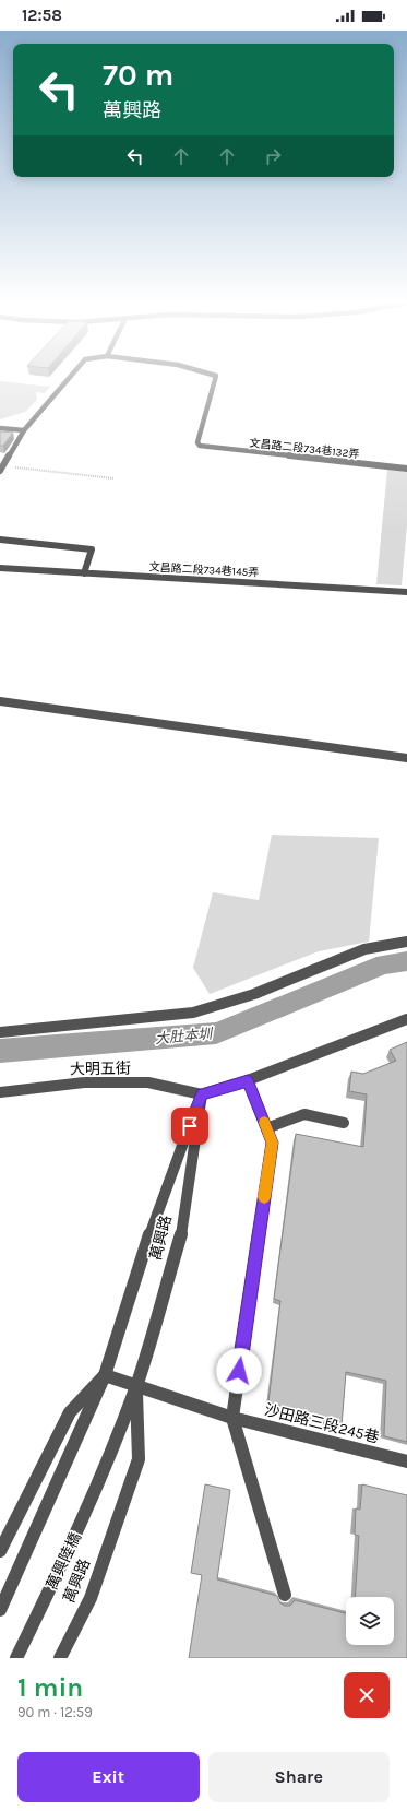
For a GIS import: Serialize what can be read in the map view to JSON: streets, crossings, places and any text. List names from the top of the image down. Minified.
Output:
{"streets":{"street":["文昌路二段734巷132弄","文昌路二段734巷145弄","大明五街","萬興路","沙田路三段245巷","萬興陸橋"]},"crossings":[["大明五街","萬興路"],["萬興路","沙田路三段245巷"],["萬興路","萬興陸橋"]],"water":["大肚本圳"],"page":{"status":"12:58","turn":["70 m","萬興路"],"heading":["1 min","90 m · 12:59"],"buttons":["Exit","Share"]}}
